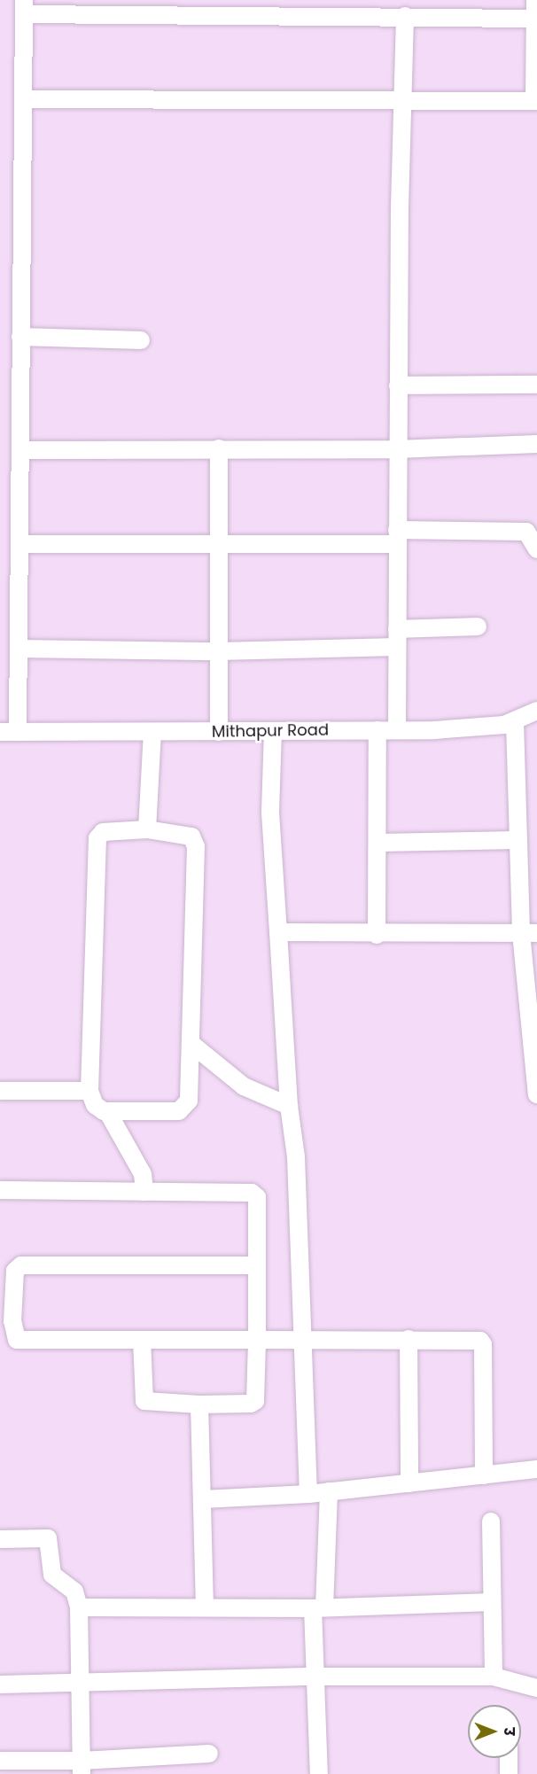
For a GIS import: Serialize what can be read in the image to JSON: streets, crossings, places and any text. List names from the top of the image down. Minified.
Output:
{"streets":{"street":["Mithapur Road"]},"north":"right"}
